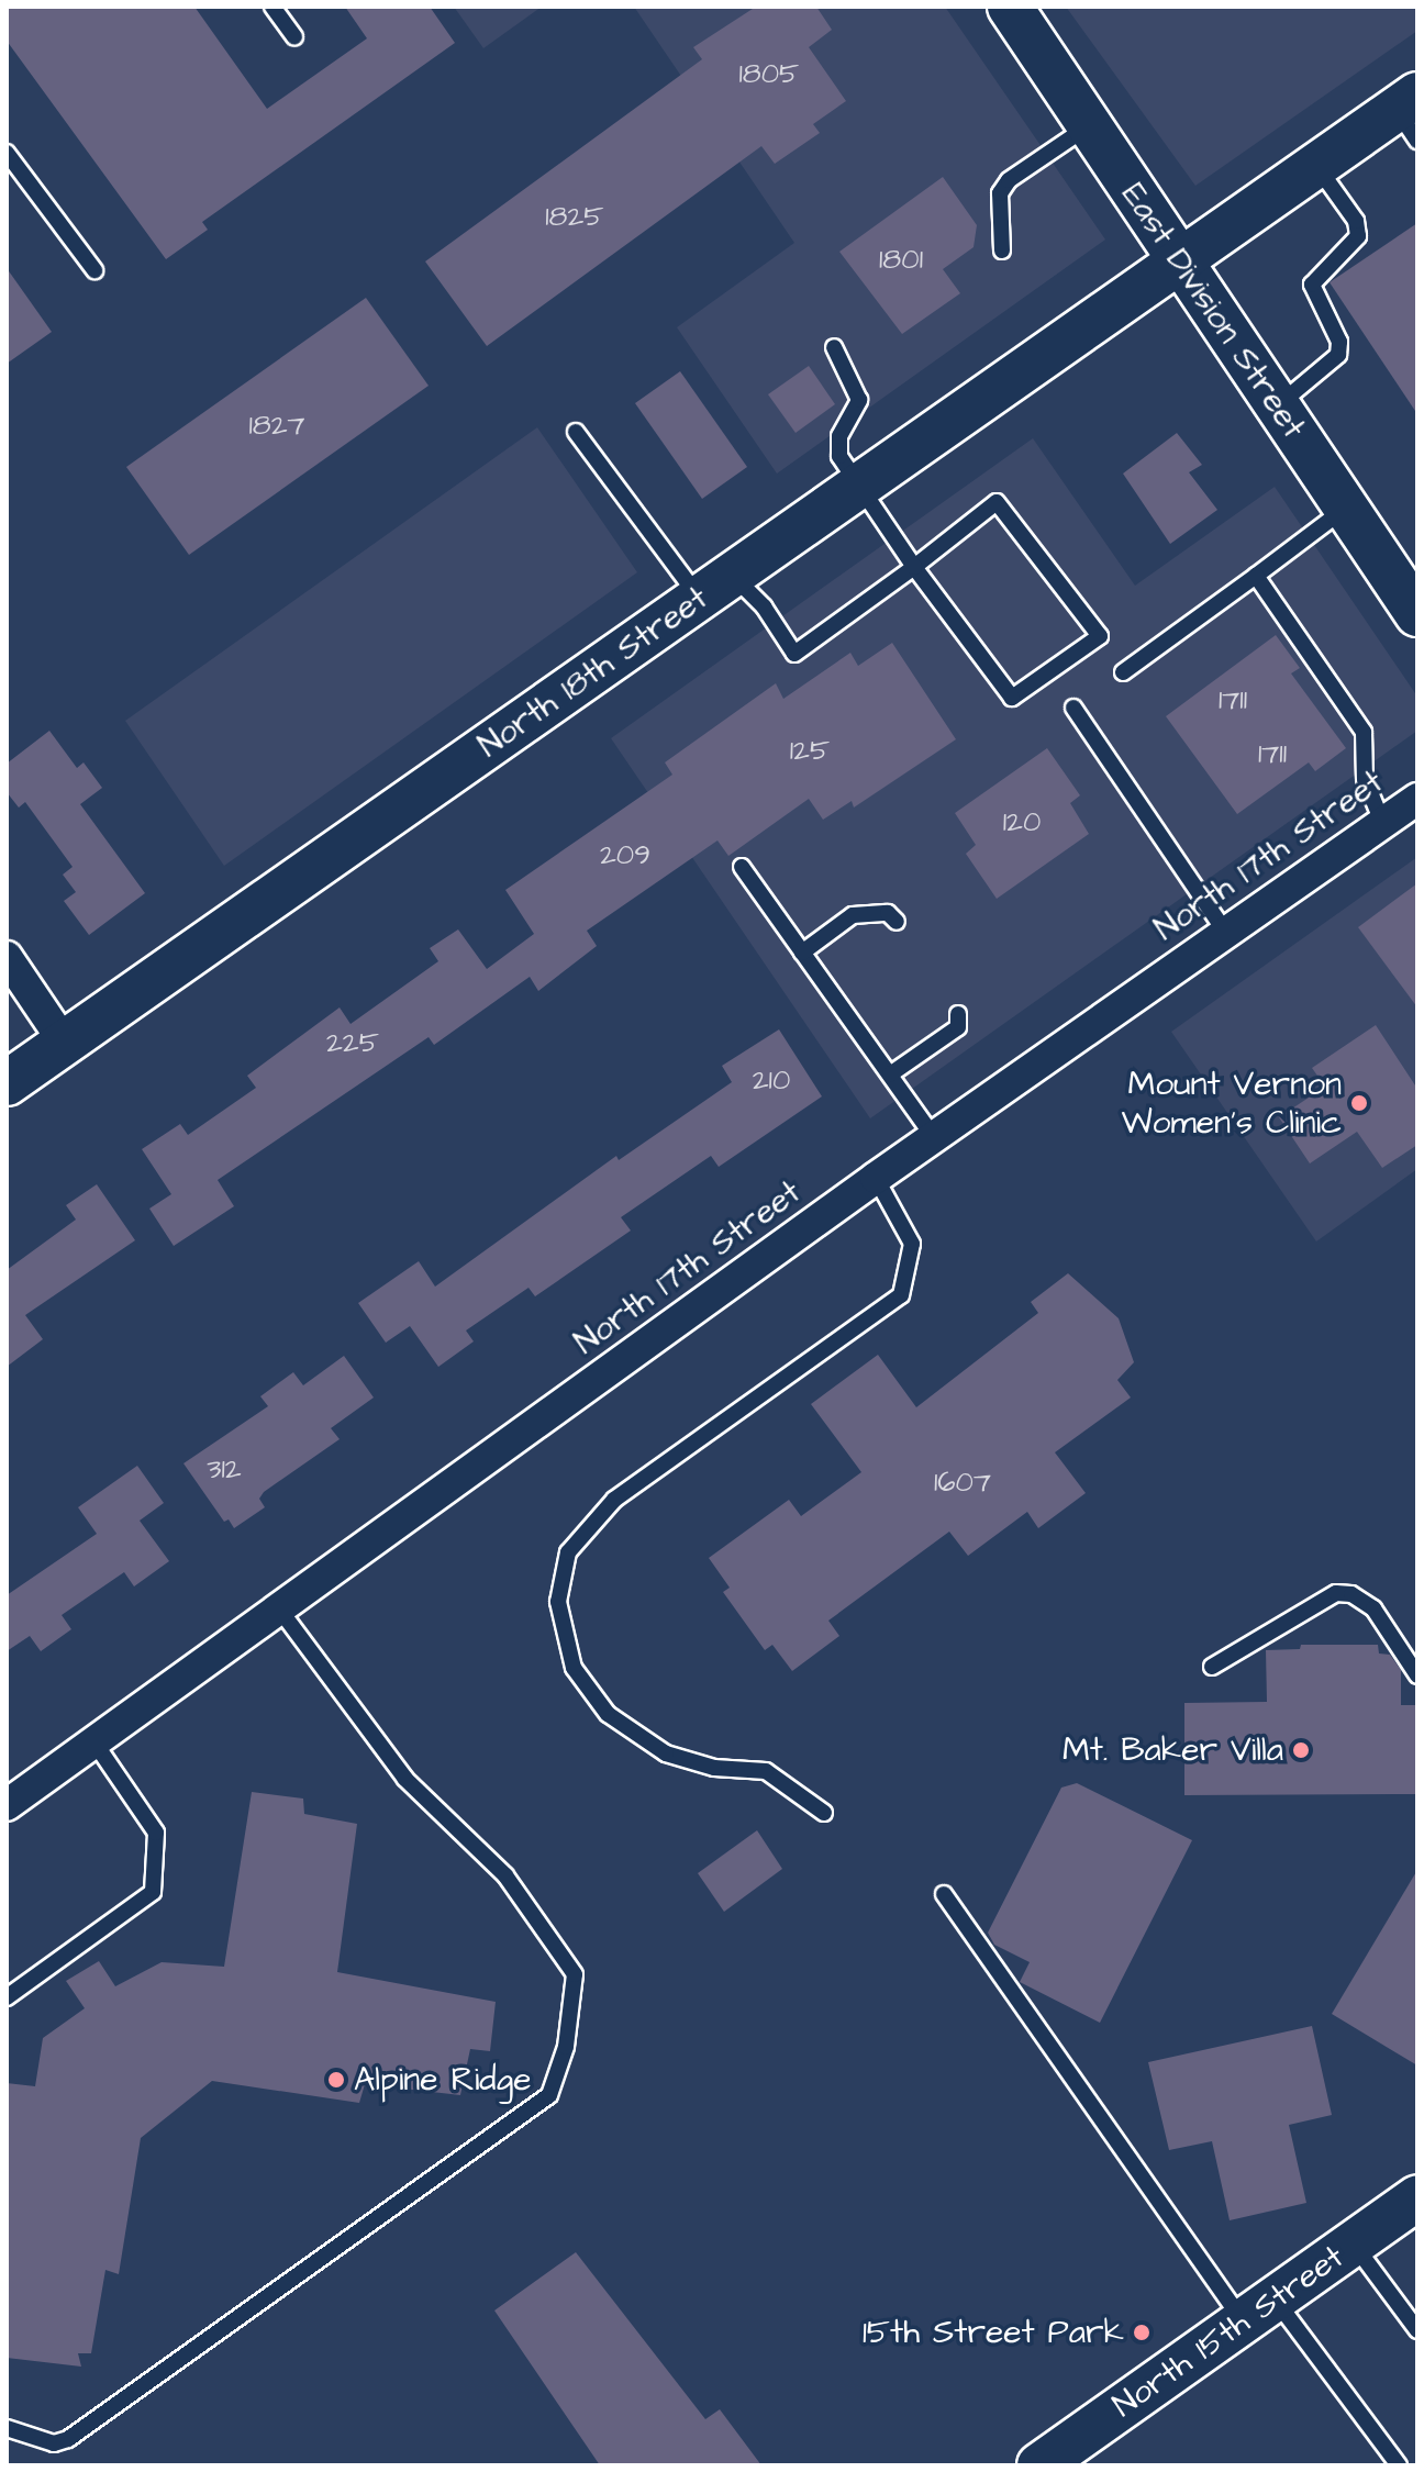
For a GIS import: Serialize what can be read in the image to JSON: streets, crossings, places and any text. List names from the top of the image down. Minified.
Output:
{"streets":{"street":["East Division Street","North 18th Street","North 17th Street","North 15th Street"]},"crossings":[["East Division Street","North 18th Street"]],"places":["Mount Vernon Women's Clinic","Mt. Baker Villa","Alpine Ridge","15th Street Park"],"house_numbers":["1805","1825","1801","1827","1711","125","1711","120","209","225","210","312","1607"]}
